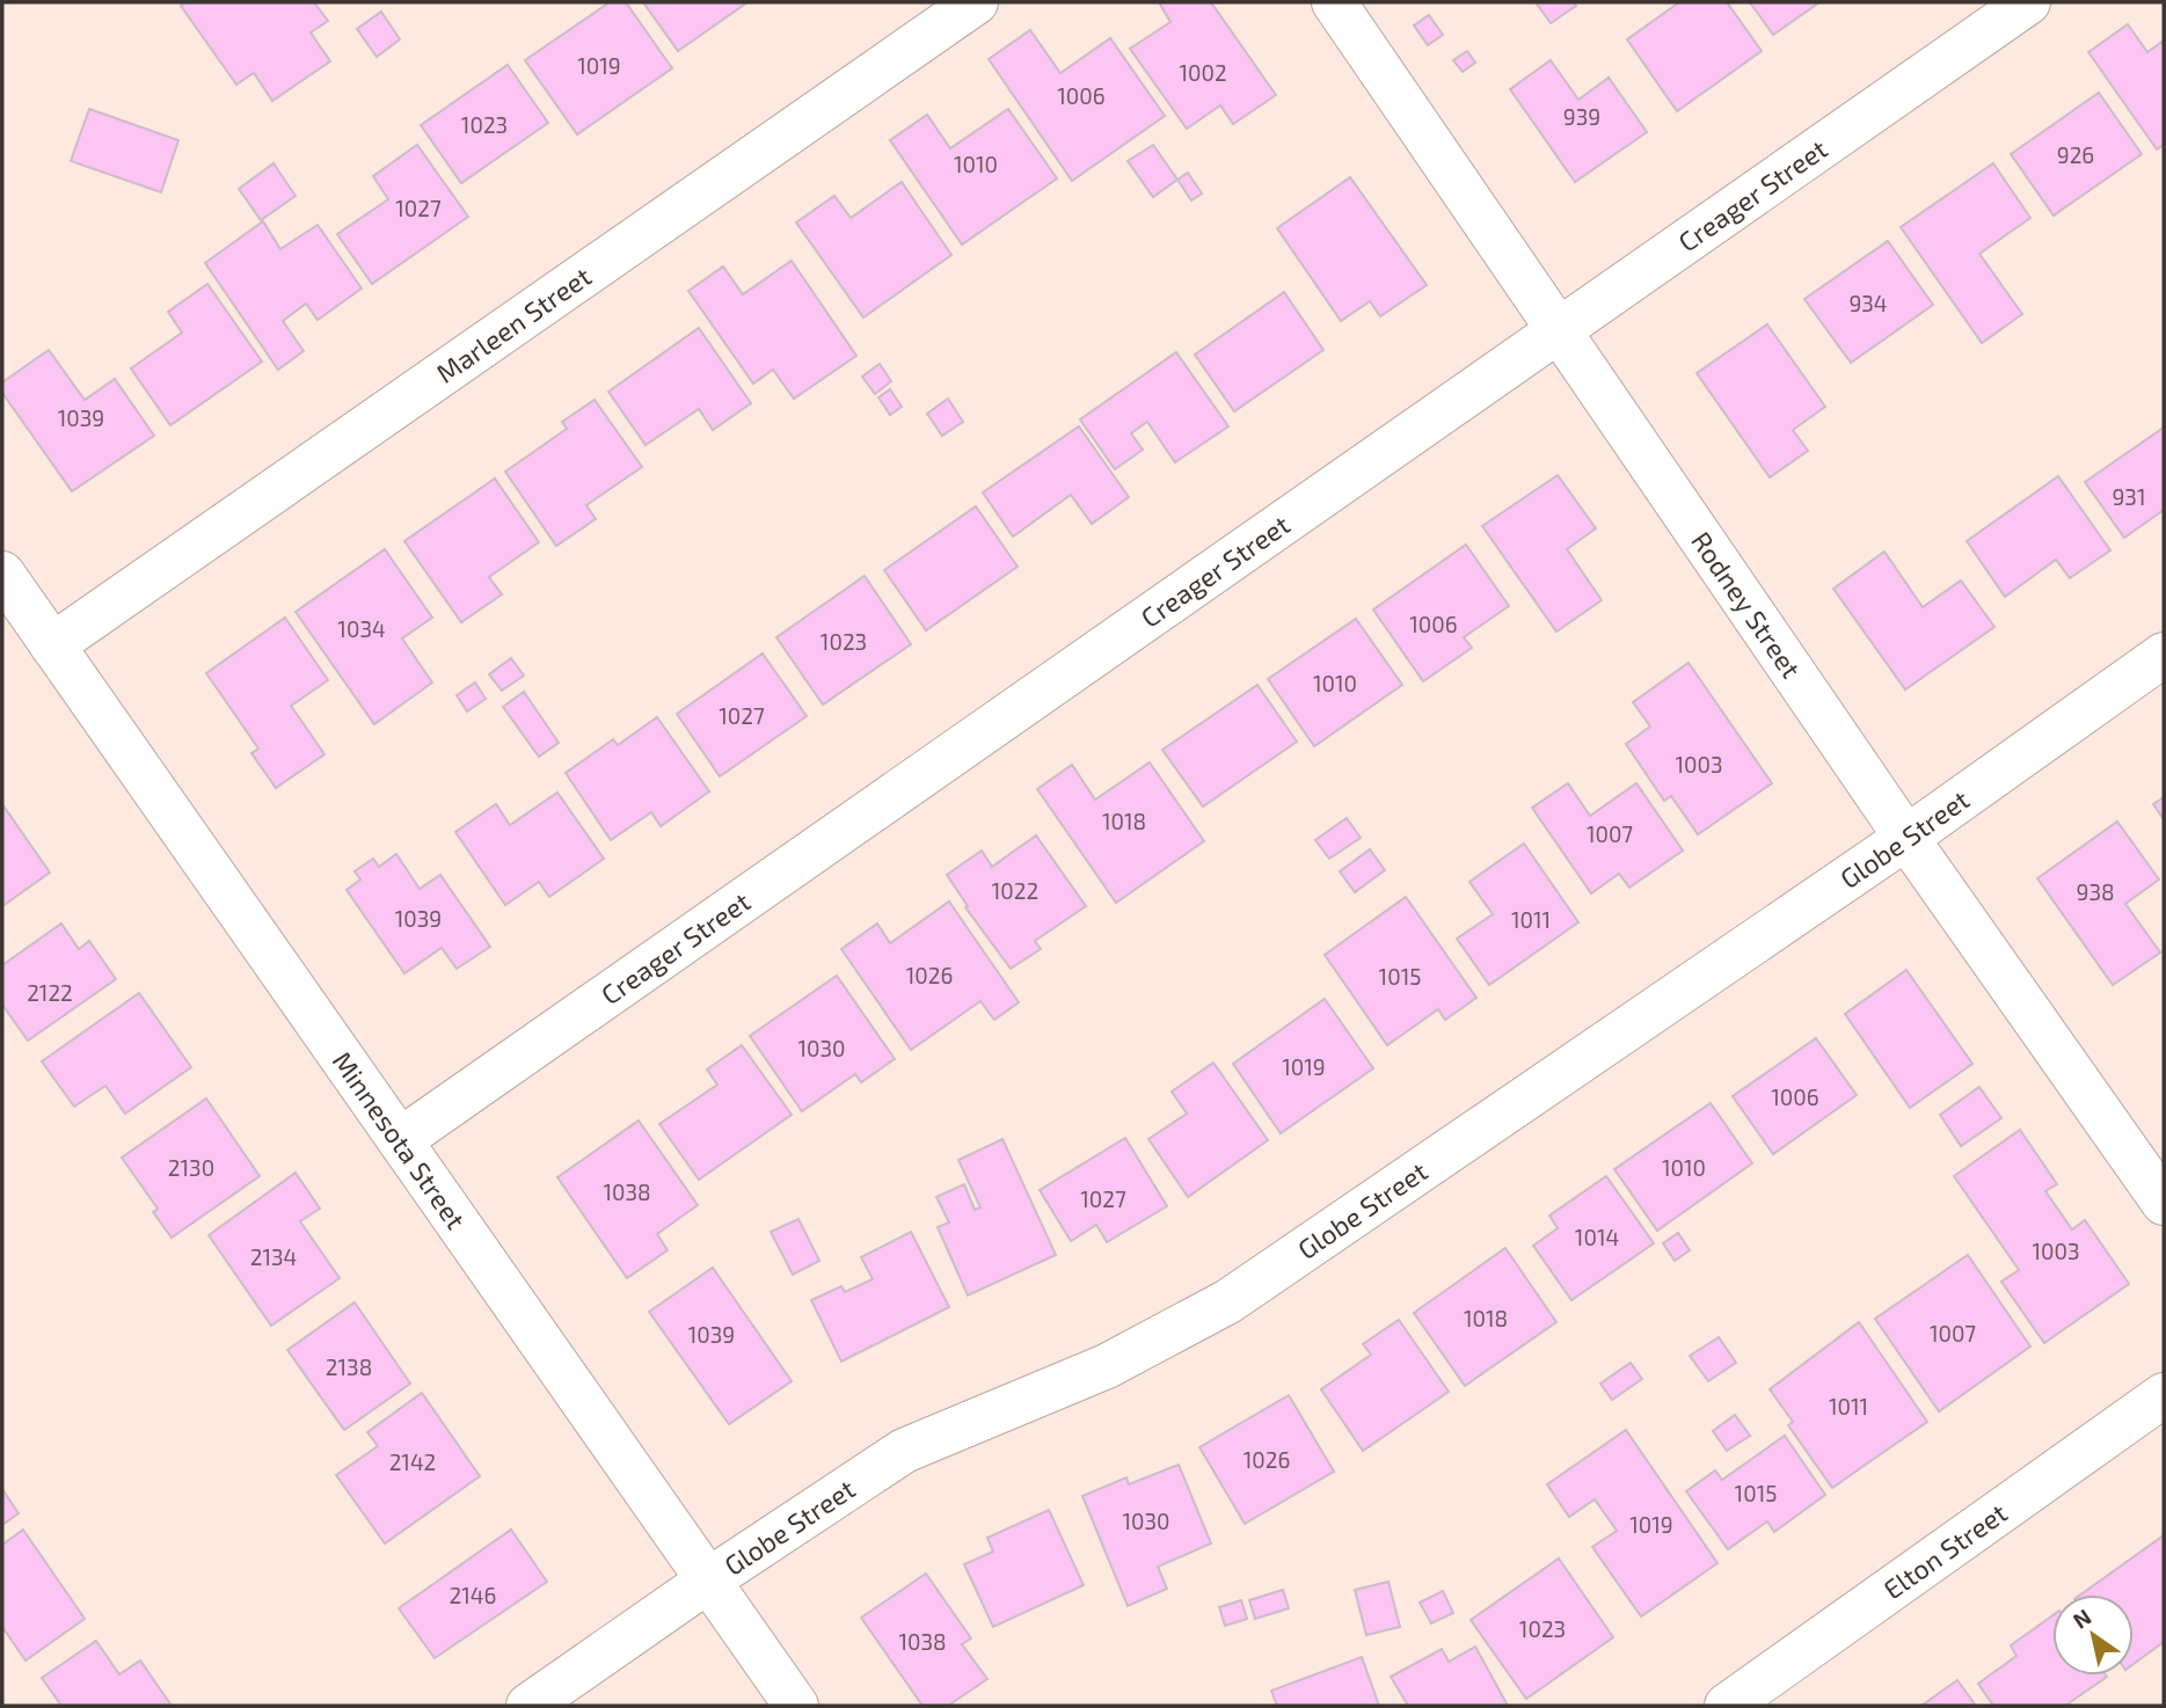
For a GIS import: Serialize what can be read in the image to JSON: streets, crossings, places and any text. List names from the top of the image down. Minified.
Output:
{"streets":{"street":["Creager Street","Marleen Street","Rodney Street","Globe Street","Minnesota Street","Elton Street"]},"crossings":[["Creager Street","Rodney Street"],["Creager Street","Minnesota Street"],["Marleen Street","Minnesota Street"],["Rodney Street","Globe Street"],["Globe Street","Minnesota Street"]],"house_numbers":["1019","1002","1006","939","1023","926","1010","1027","934","1039","931","1006","1034","1023","1010","1027","1003","1018","1007","1022","938","1039","1011","1026","1015","2122","1030","1019","1006","2130","1010","1038","1027","1014","1003","2134","1018","1007","1039","2138","1011","1026","2142","1015","1030","1019","2146","1023","1038"],"north":"top left"}
